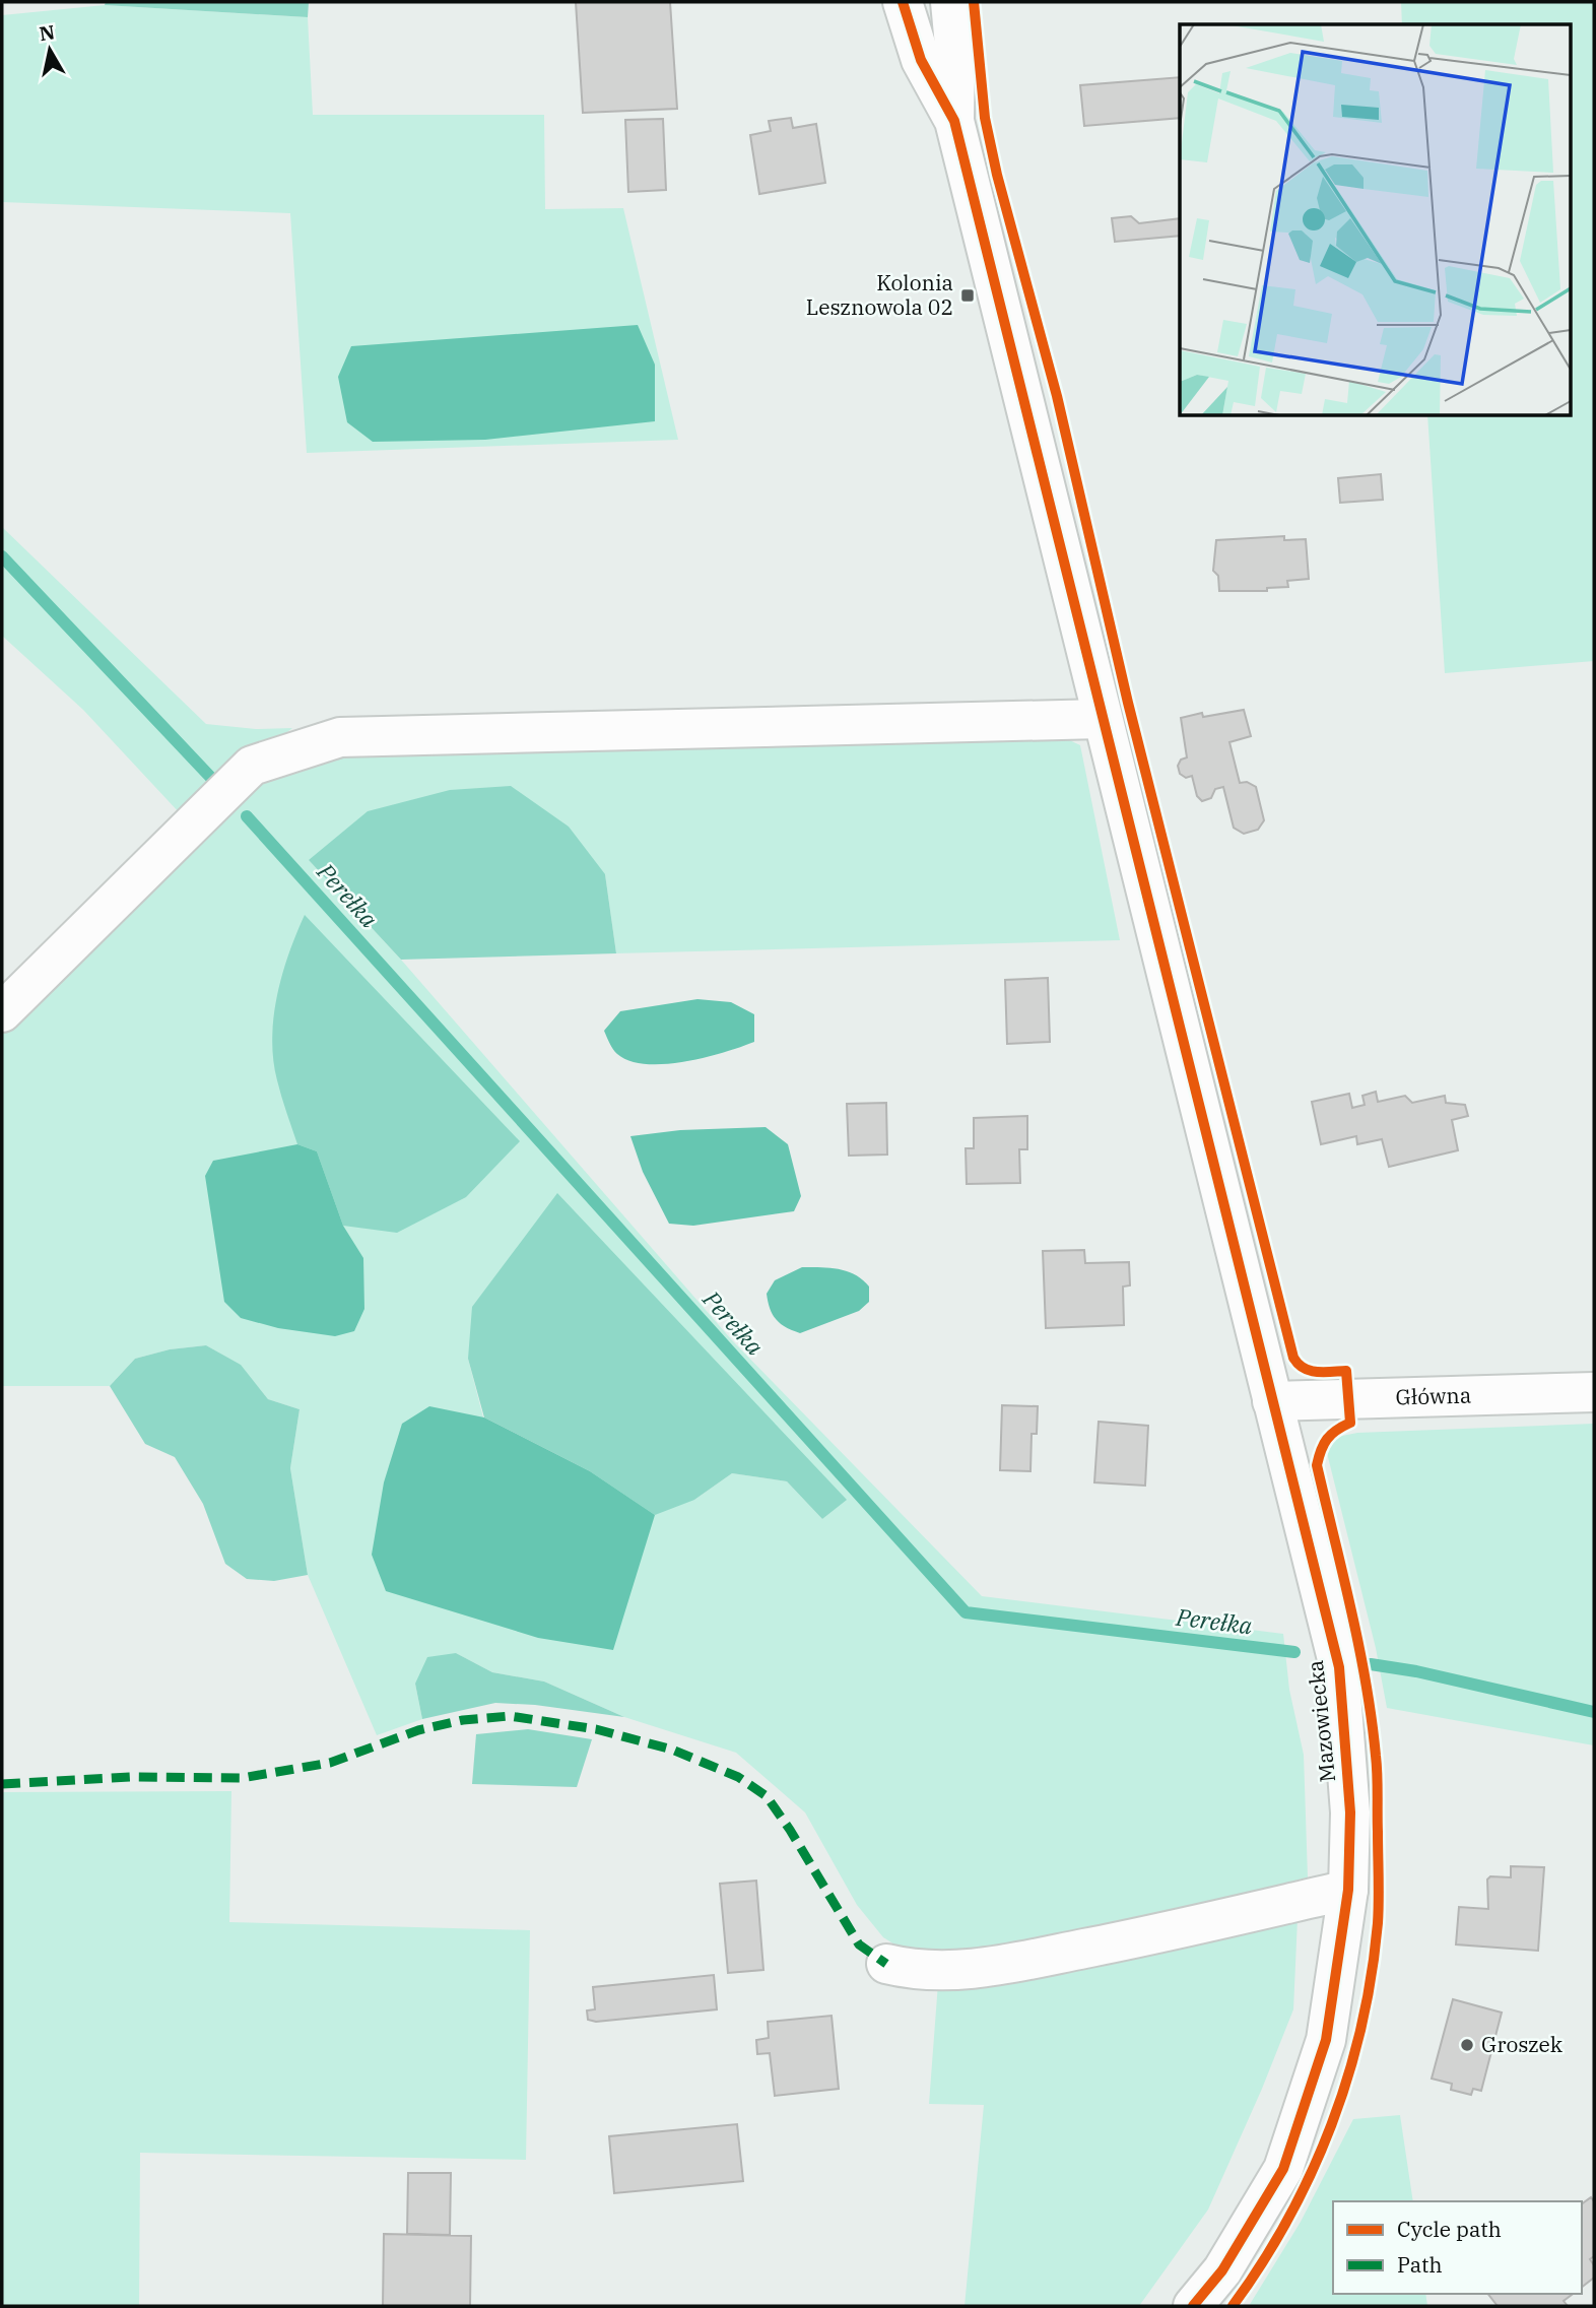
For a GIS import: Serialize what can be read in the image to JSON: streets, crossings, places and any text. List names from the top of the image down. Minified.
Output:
{"streets":{"street":["Główna","Mazowiecka"]},"crossings":[["Główna","Mazowiecka"]],"water":["Perełka"],"places":{"transit":["Kolonia Lesznowola 02"],"other":["Groszek"]},"legend":["Cycle path","Path"],"north":"top"}
